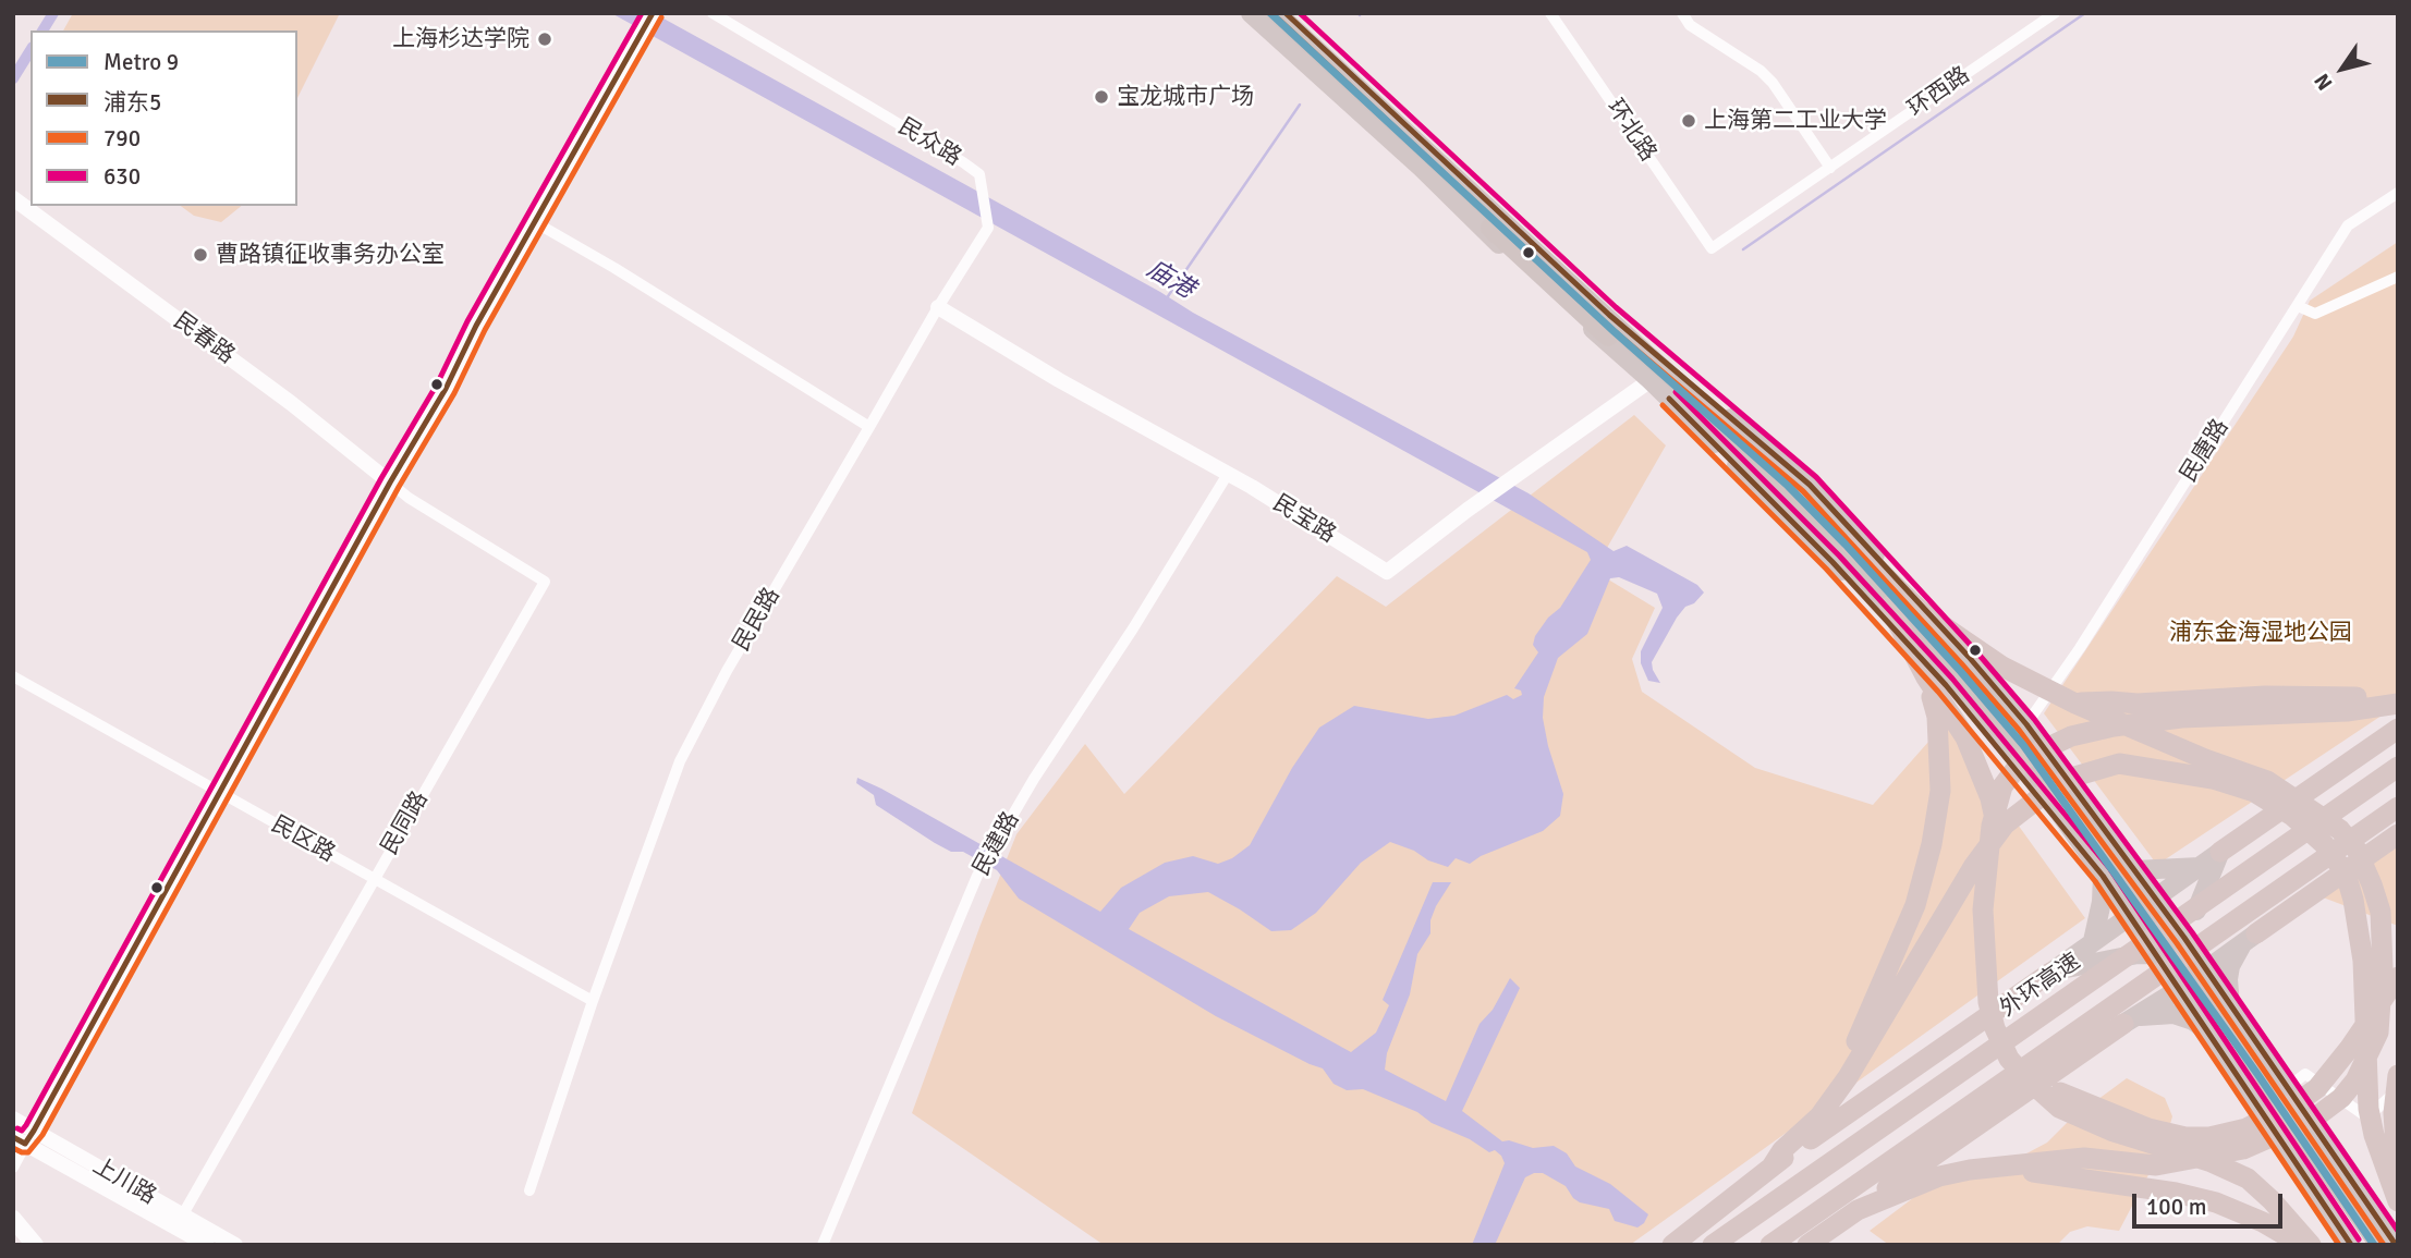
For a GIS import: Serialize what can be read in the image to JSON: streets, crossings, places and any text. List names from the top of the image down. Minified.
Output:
{"streets":{"highway":["外环高速"],"street":["环西路","环北路","民众路","民春路","民唐路","民宝路","民民路","民同路","民区路","民建路","上川路"]},"crossings":[["环西路","环北路"],["民众路","民宝路"],["民众路","民民路"],["民春路","民同路"],["民宝路","民建路"],["民民路","民区路"],["民同路","民区路"],["民同路","上川路"]],"water":["庙港"],"parks":["浦东金海湿地公园"],"places":["上海杉达学院","宝龙城市广场","上海第二工业大学","曹路镇征收事务办公室"],"lines":["metro line 9","transit line 浦东5","transit line 630","transit line 790"],"legend":["Metro 9","浦东5","790","630"],"scale_bar":"100 m","north":"bottom left"}
